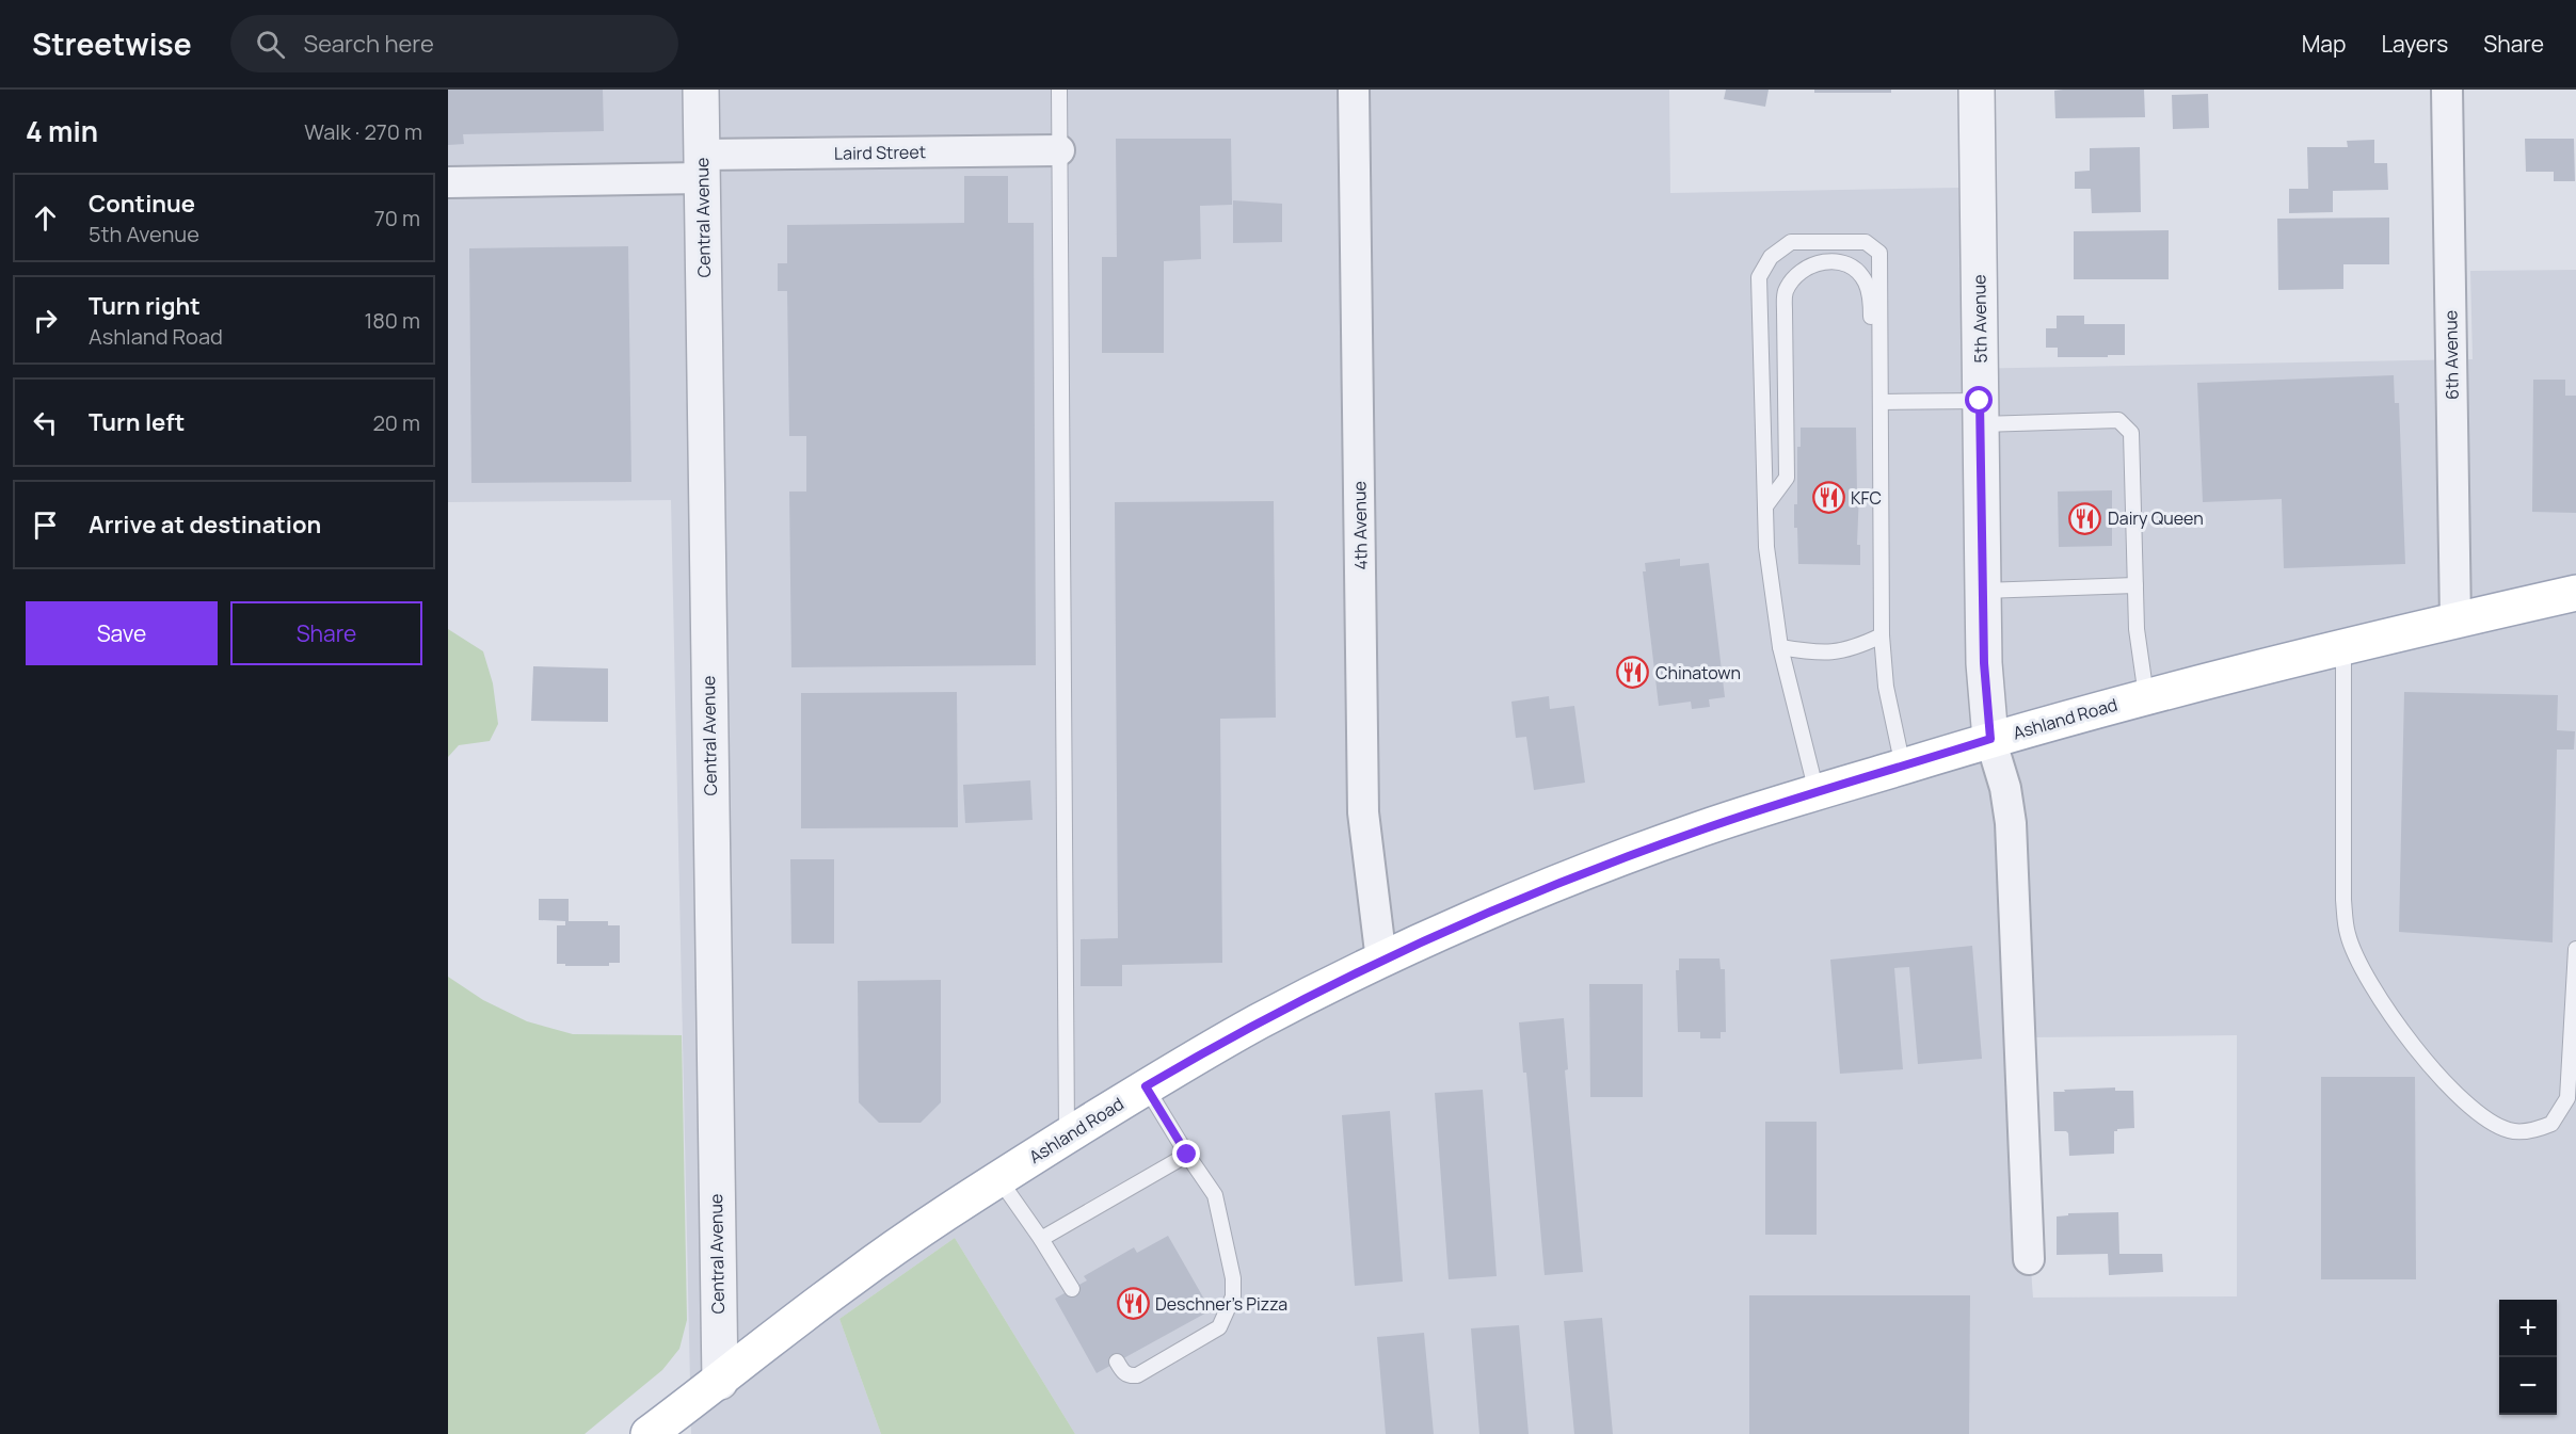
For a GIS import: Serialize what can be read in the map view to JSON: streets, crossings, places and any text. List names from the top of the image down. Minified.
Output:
{"streets":{"main road":["Ashland Road"],"street":["Laird Street","Central Avenue","5th Avenue","6th Avenue","4th Avenue"]},"crossings":[["Laird Street","Central Avenue"],["Central Avenue","Ashland Road"],["5th Avenue","Ashland Road"],["6th Avenue","Ashland Road"],["4th Avenue","Ashland Road"]],"places":{"restaurant":["KFC","Dairy Queen","Chinatown","Deschner's Pizza"]},"page":{"header":"Streetwise","search":"Search here","nav":["Map","Layers","Share"],"heading":["4 min","Walk · 270 m"],"list":[["Continue","5th Avenue","70 m"],["Turn right","Ashland Road","180 m"],["Turn left","20 m"],"Arrive at destination"],"buttons":["Save","Share"],"map_buttons":["+","−"]}}
